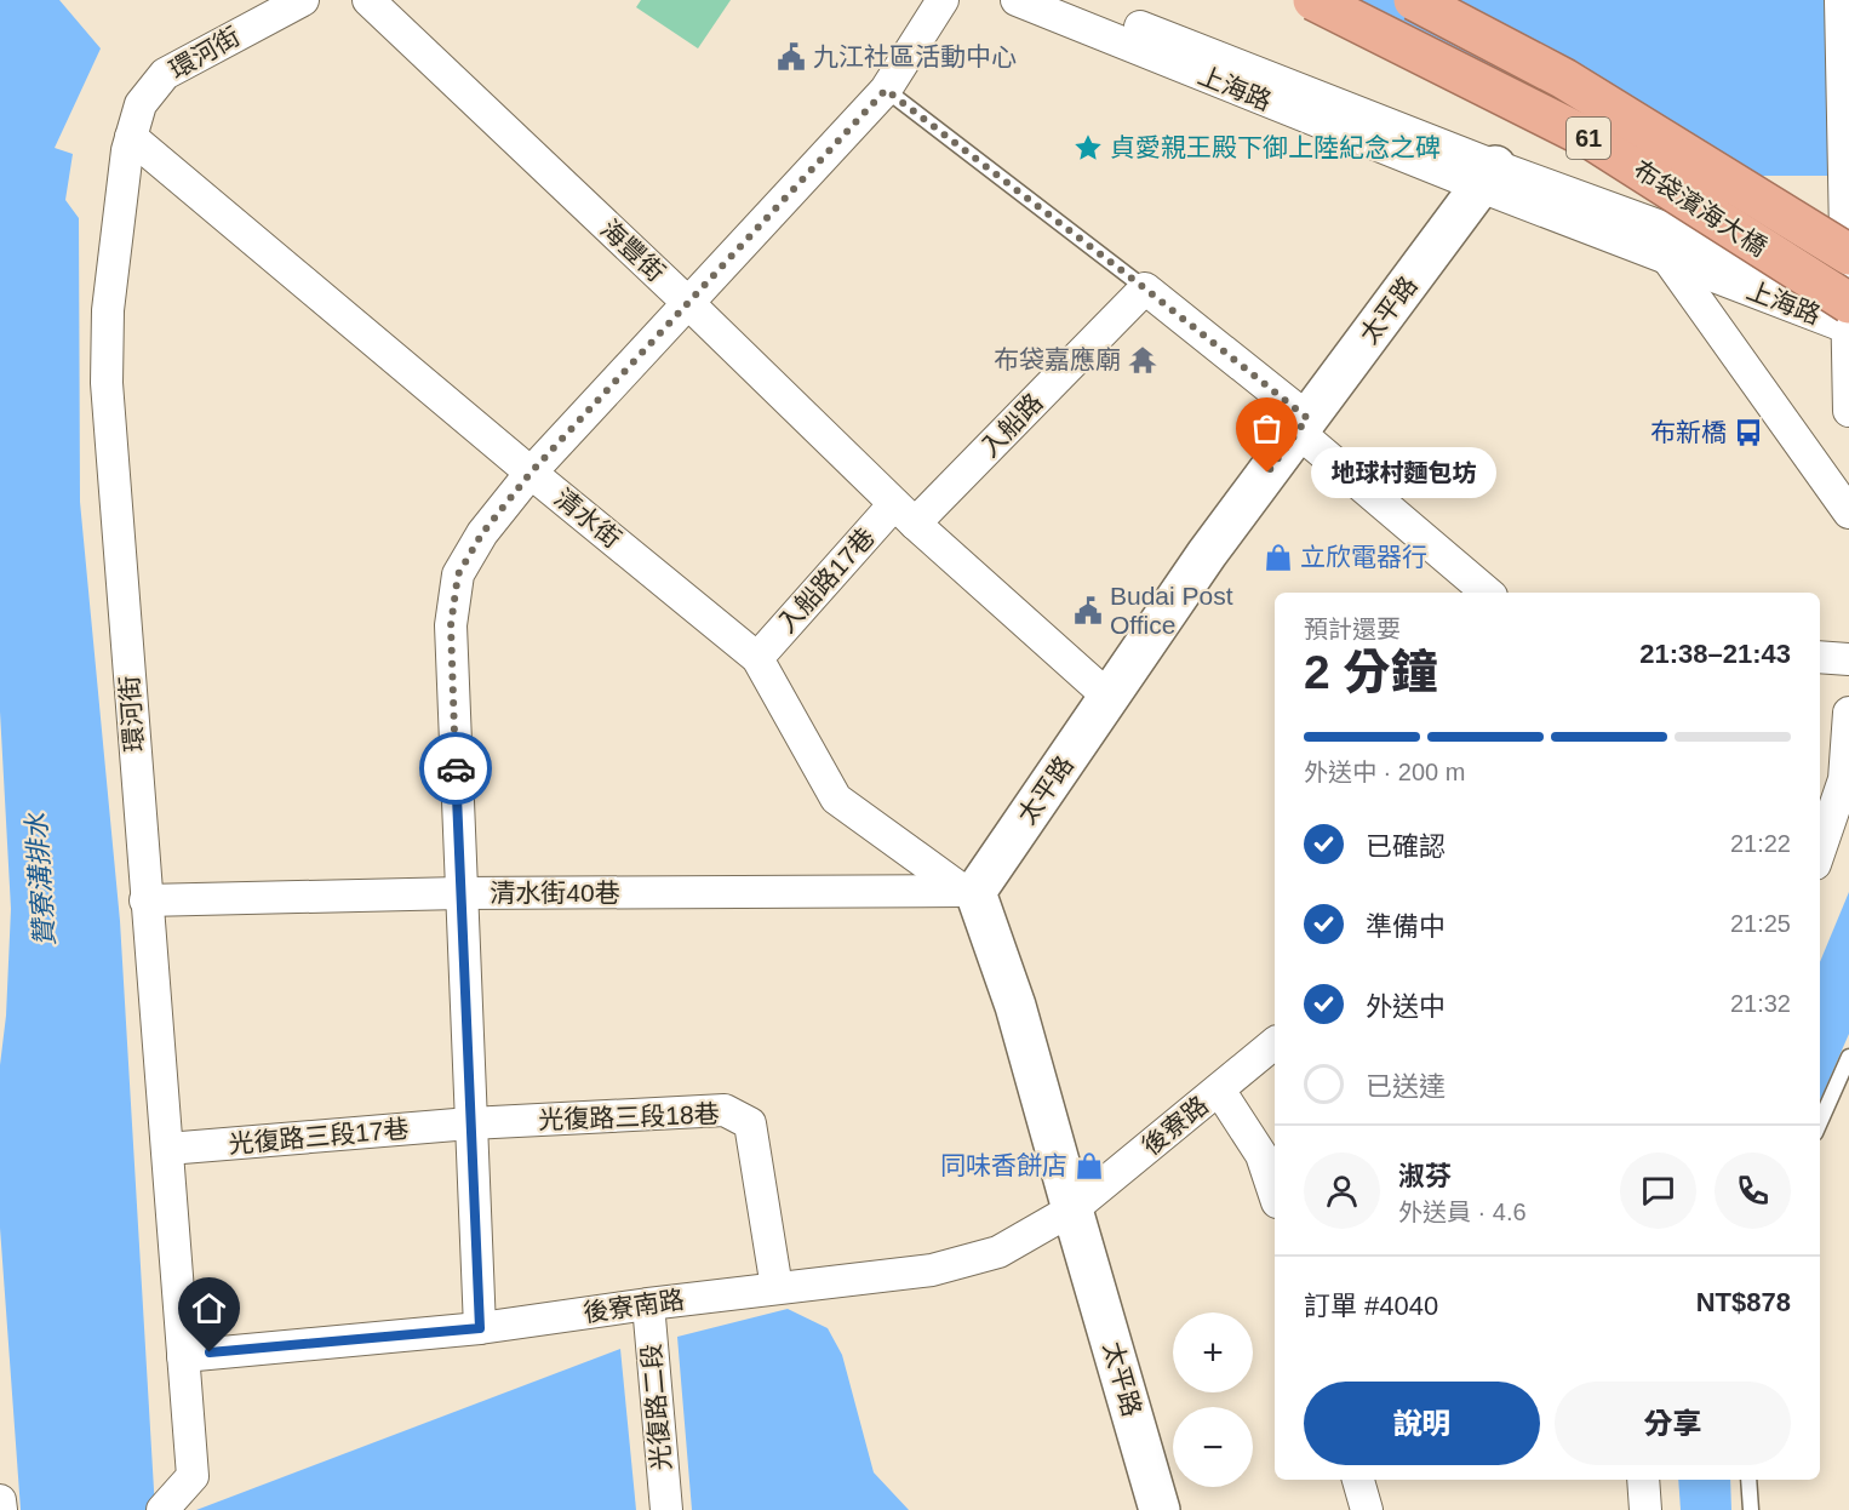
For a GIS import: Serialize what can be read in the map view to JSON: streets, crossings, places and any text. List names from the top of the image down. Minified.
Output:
{"streets":{"highway":["61","布袋濱海大橋"],"main road":["太平路"],"street":["環河街","上海路","海豐街","入船路","清水街","入船路17巷","清水街40巷","光復路三段18巷","後寮路","光復路三段17巷","後寮南路","光復路二段"]},"crossings":[["環河街","清水街"],["環河街","清水街40巷"],["環河街","光復路三段17巷"],["環河街","後寮南路"],["上海路","布袋濱海大橋"],["上海路","太平路"],["海豐街","入船路"],["海豐街","入船路17巷"],["太平路","清水街"],["太平路","清水街40巷"],["太平路","後寮路"],["太平路","後寮南路"],["入船路","入船路17巷"],["清水街","入船路17巷"],["清水街","清水街40巷"],["光復路三段18巷","光復路三段17巷"],["光復路三段18巷","後寮南路"],["後寮路","後寮南路"],["後寮南路","光復路二段"]],"water":["贊寮溝排水"],"places":{"public building":["九江社區活動中心","Budai Post Office"],"place":["貞愛親王殿下御上陸紀念之碑"],"temple":["布袋嘉應廟"],"bus stop":["布新橋"],"other":["地球村麵包坊"],"shop":["立欣電器行","同味香餅店"]},"page":{"bubble":"地球村麵包坊","heading":["2 分鐘","預計還要","21:38–21:43"],"panel":["淑芬","外送員 · 4.6","訂單 #4040","NT$878"],"bar":"外送中 · 200 m","list":[["已確認","21:22"],["準備中","21:25"],["外送中","21:32"],"已送達"],"map_buttons":["+","−"],"buttons":["說明","分享"]}}
